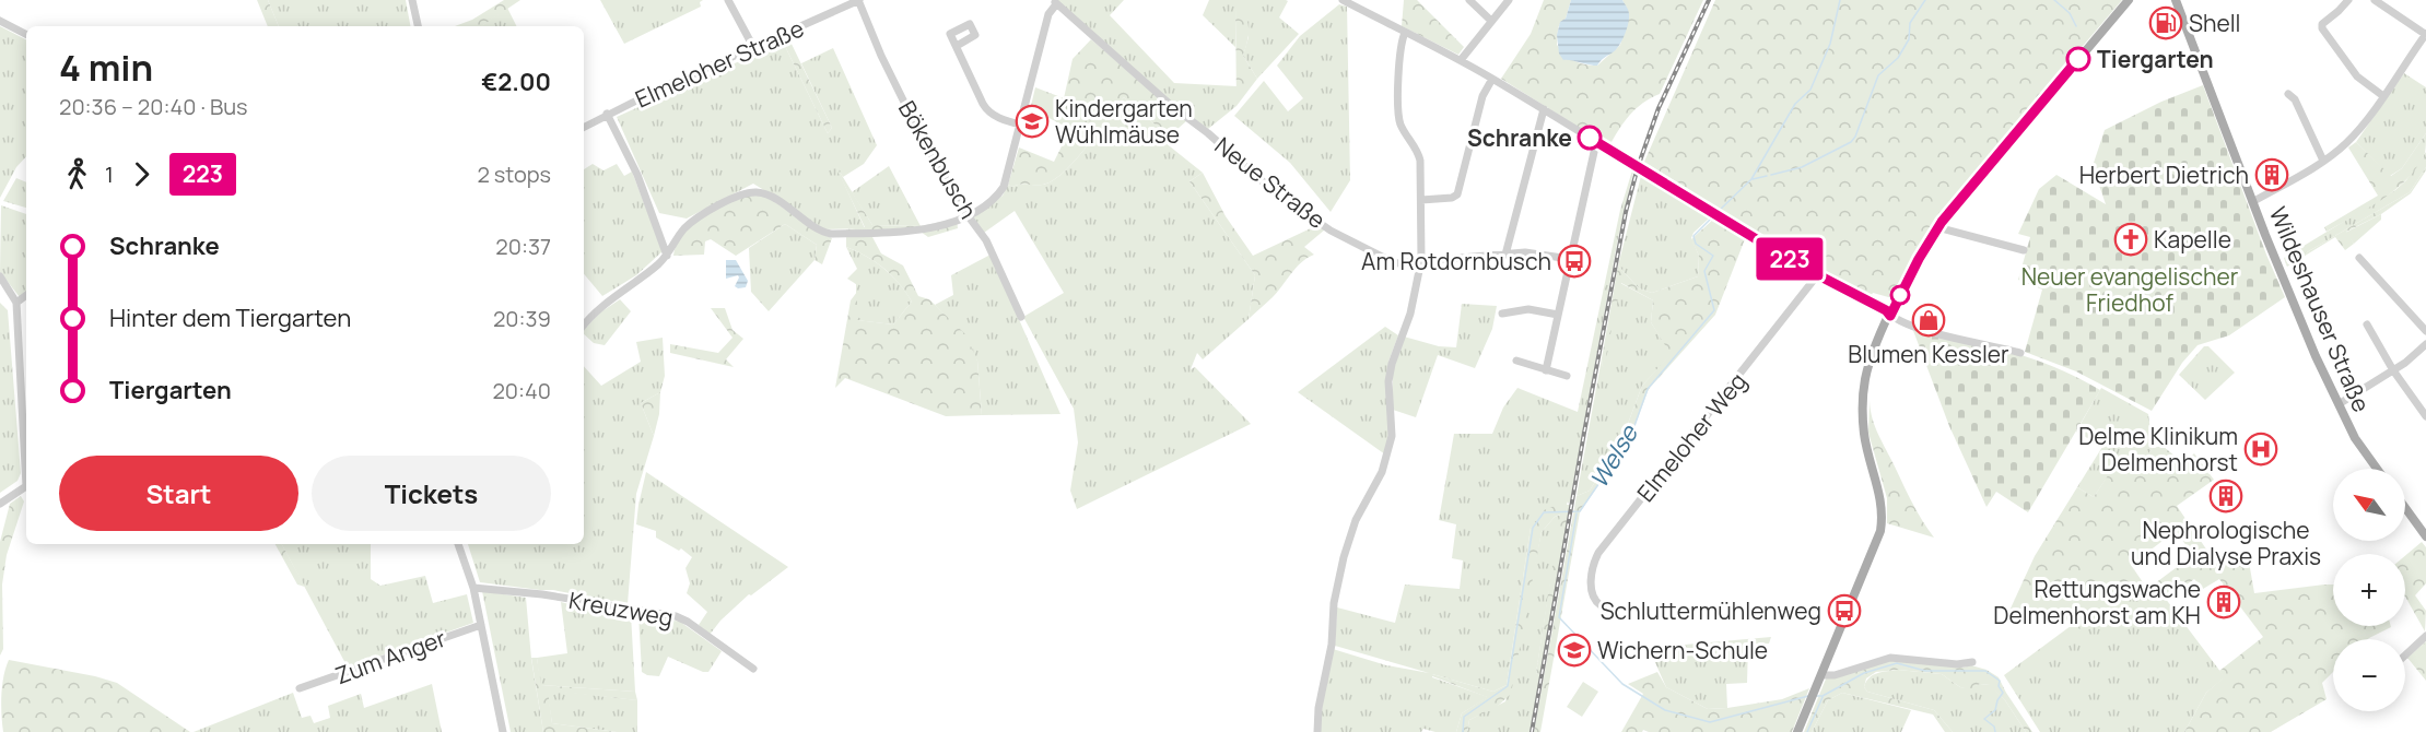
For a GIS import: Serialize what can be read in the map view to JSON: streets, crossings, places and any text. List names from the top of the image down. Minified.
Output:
{"streets":{"main road":["Wildeshauser Straße"],"street":["Elmeloher Straße","Bökenbusch","Neue Straße","Elmeloher Weg","Kreuzweg","Zum Anger"]},"crossings":[["Elmeloher Straße","Bökenbusch"]],"water":["Welse"],"parks":["Neuer evangelischer Friedhof"],"places":{"fuel station":["Shell"],"other":["Tiergarten","Schranke"],"school or university":["Kindergarten Wühlmäuse","Wichern-Schule"],"building":["Herbert Dietrich","Nephrologische und Dialyse Praxis","Rettungswache Delmenhorst am KH"],"church":["Kapelle"],"bus stop":["Am Rotdornbusch","Schluttermühlenweg"],"shop":["Blumen Kessler"],"hospital":["Delme Klinikum Delmenhorst"]},"lines":["bus line 223"],"north":"top left","page":{"on_map":"223","heading":["4 min","20:36 – 20:40 · Bus","€2.00"],"legs":["1","223","2 stops"],"list":[{"name":"Schranke","value":"20:37"},{"name":"Hinter dem Tiergarten","value":"20:39"},{"name":"Tiergarten","value":"20:40"}],"buttons":["Start","Tickets"],"map_buttons":["+","−"]}}
